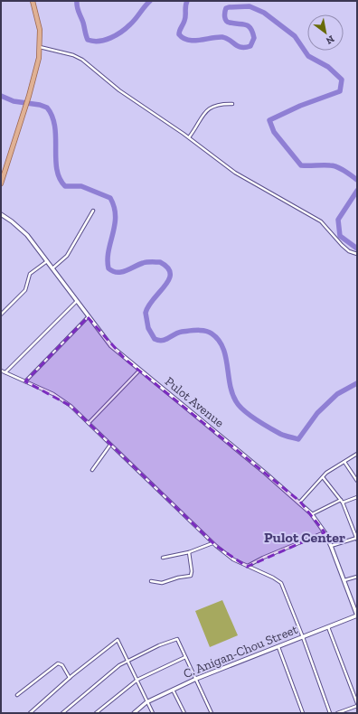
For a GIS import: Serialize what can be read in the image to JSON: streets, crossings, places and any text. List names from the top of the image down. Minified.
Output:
{"streets":{"street":["Pulot Avenue","C. Anigan-Chou Street"]},"crossings":[["Pulot Avenue","C. Anigan-Chou Street"]],"districts":["Pulot Center"],"north":"bottom right"}
